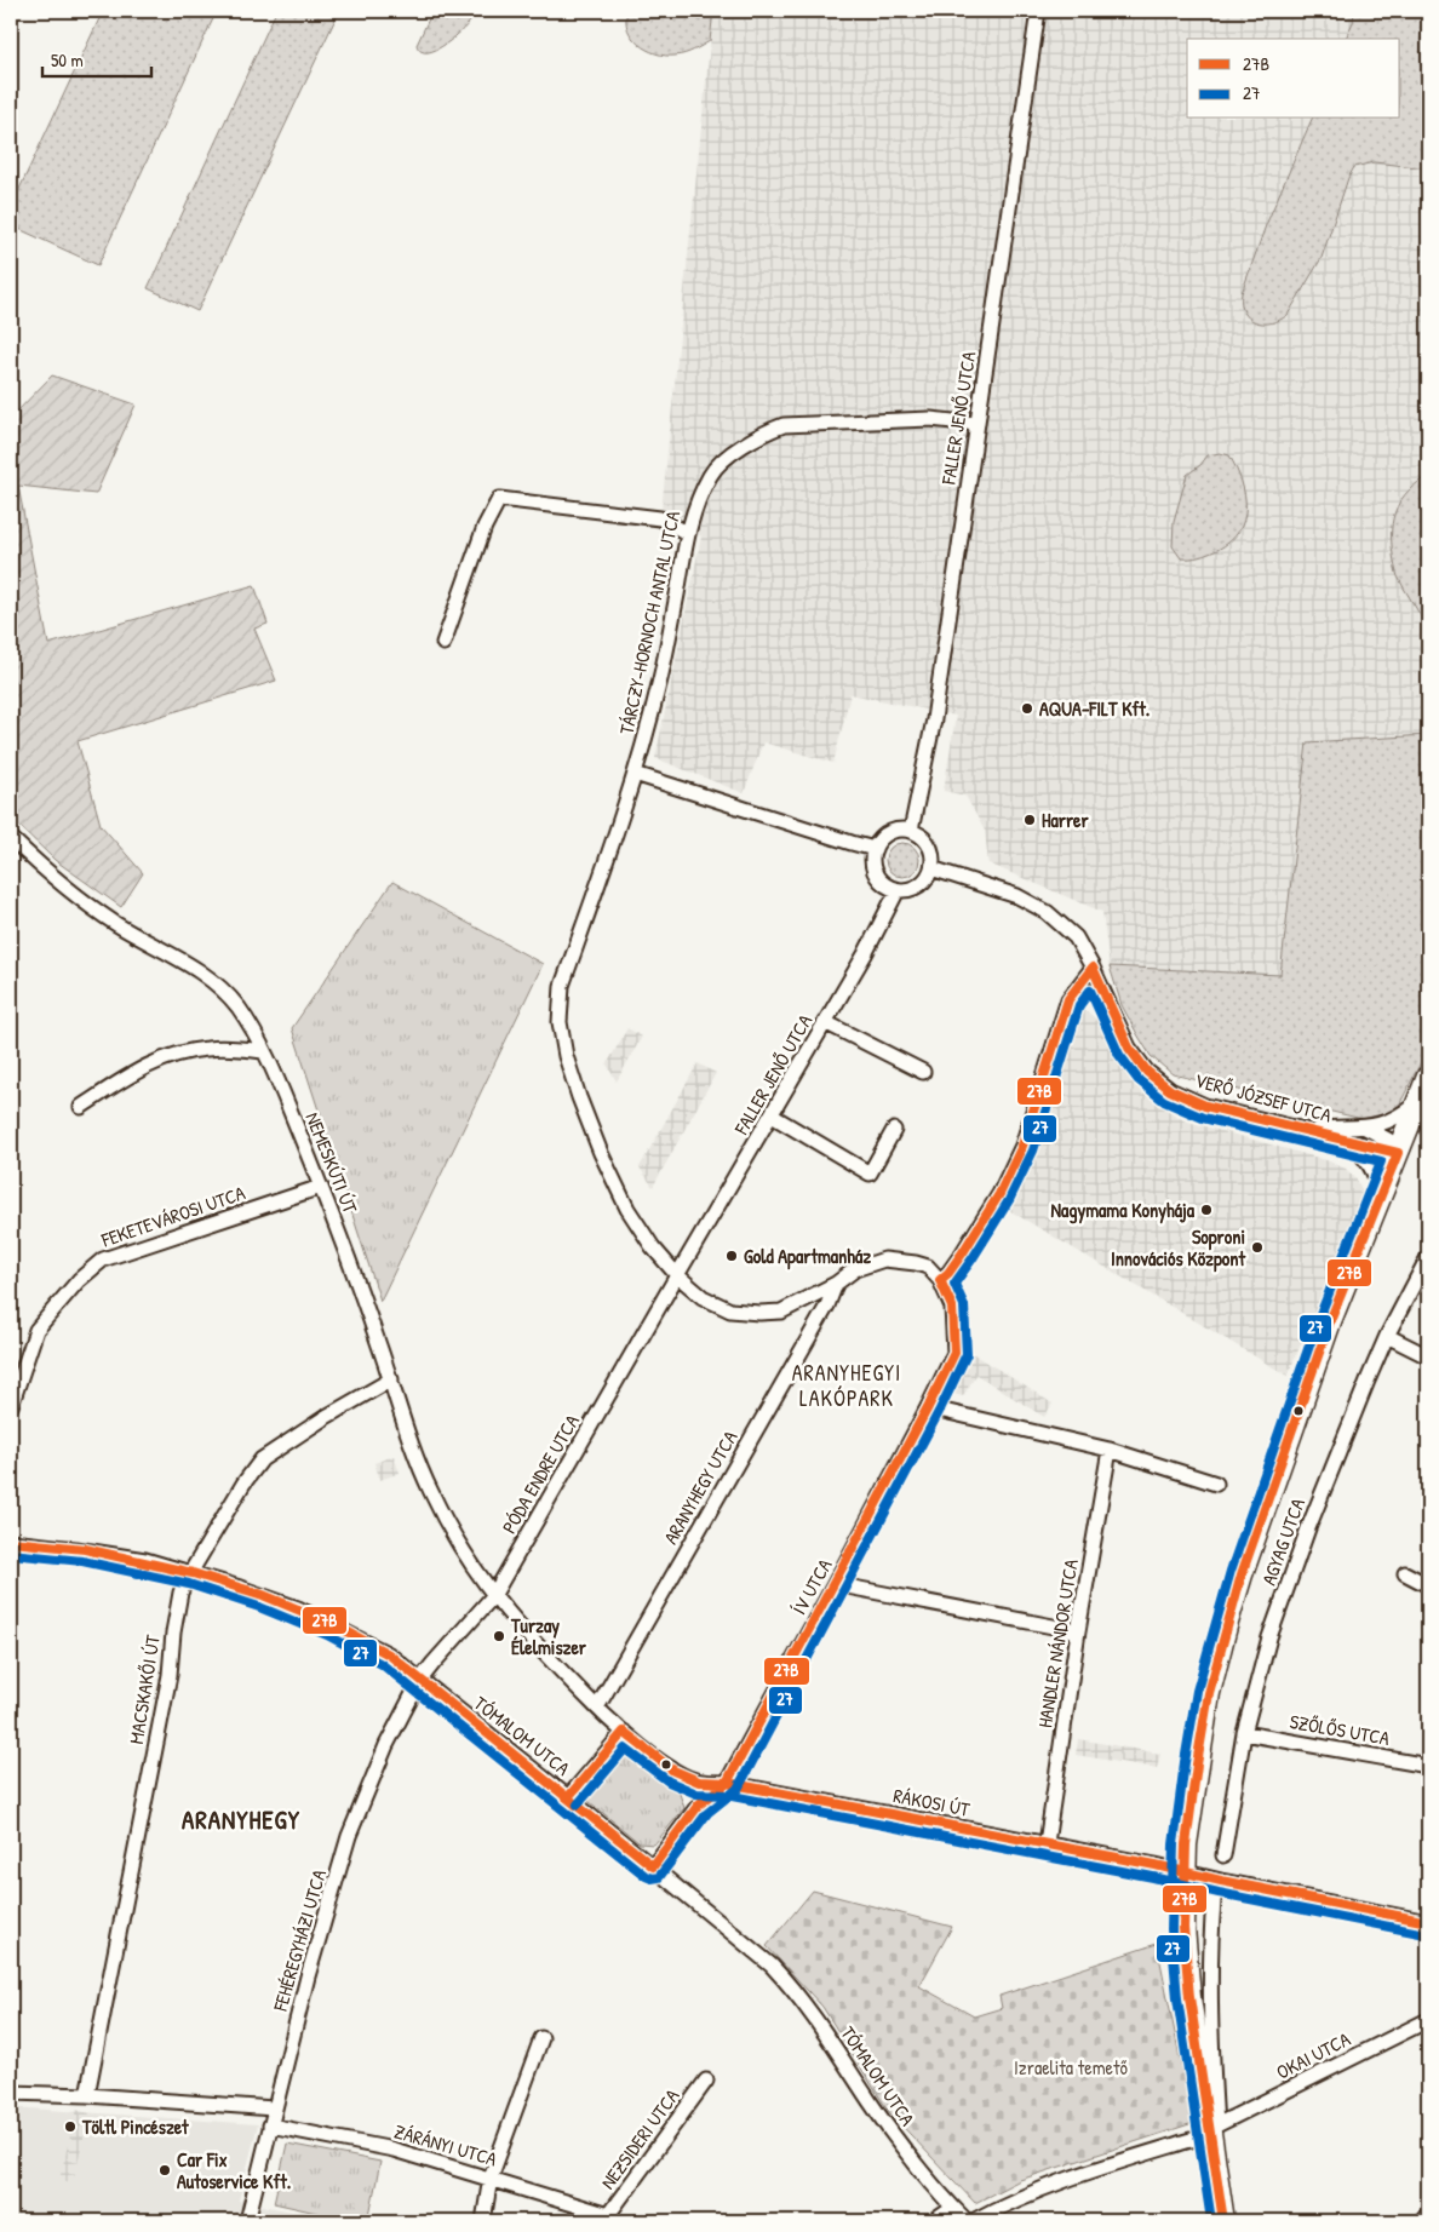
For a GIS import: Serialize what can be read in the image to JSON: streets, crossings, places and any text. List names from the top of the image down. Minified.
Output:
{"streets":{"street":["FALLER JENŐ UTCA","TÁRCZY-HORNOCH ANTAL UTCA","VERŐ JÓZSEF UTCA","NEMESKÚTI ÚT","FEKETEVÁROSI UTCA","PÓDA ENDRE UTCA","ARANYHEGY UTCA","AGYAG UTCA","ÍV UTCA","HANDLER NÁNDOR UTCA","MACSKAKŐI ÚT","SZŐLŐS UTCA","TÓMALOM UTCA","RÁKOSI ÚT","FEHÉREGYHÁZI UTCA","OKAI UTCA","NEZSIDERI UTCA","ZÁRÁNYI UTCA"]},"crossings":[["FALLER JENŐ UTCA","TÁRCZY-HORNOCH ANTAL UTCA"],["FALLER JENŐ UTCA","VERŐ JÓZSEF UTCA"],["FALLER JENŐ UTCA","PÓDA ENDRE UTCA"],["TÁRCZY-HORNOCH ANTAL UTCA","PÓDA ENDRE UTCA"],["TÁRCZY-HORNOCH ANTAL UTCA","ARANYHEGY UTCA"],["TÁRCZY-HORNOCH ANTAL UTCA","ÍV UTCA"],["NEMESKÚTI ÚT","FEKETEVÁROSI UTCA"],["NEMESKÚTI ÚT","PÓDA ENDRE UTCA"],["NEMESKÚTI ÚT","MACSKAKŐI ÚT"],["NEMESKÚTI ÚT","RÁKOSI ÚT"],["PÓDA ENDRE UTCA","TÓMALOM UTCA"],["PÓDA ENDRE UTCA","RÁKOSI ÚT"],["PÓDA ENDRE UTCA","FEHÉREGYHÁZI UTCA"],["ARANYHEGY UTCA","RÁKOSI ÚT"],["AGYAG UTCA","SZŐLŐS UTCA"],["ÍV UTCA","RÁKOSI ÚT"],["HANDLER NÁNDOR UTCA","RÁKOSI ÚT"],["MACSKAKŐI ÚT","TÓMALOM UTCA"],["TÓMALOM UTCA","FEHÉREGYHÁZI UTCA"],["FEHÉREGYHÁZI UTCA","ZÁRÁNYI UTCA"],["NEZSIDERI UTCA","ZÁRÁNYI UTCA"]],"districts":["ARANYHEGYI LAKÓPARK","ARANYHEGY"],"parks":["Izraelita temető"],"places":["AQUA-FILT Kft.","Harrer","Nagymama Konyhája","Soproni Innovációs Központ","Gold Apartmanház","Turzay Élelmiszer","Töltl Pincészet","Car Fix Autoservice Kft."],"lines":["transit line 27B","transit line 27"],"legend":["27B","27"],"scale_bar":"50 m"}
